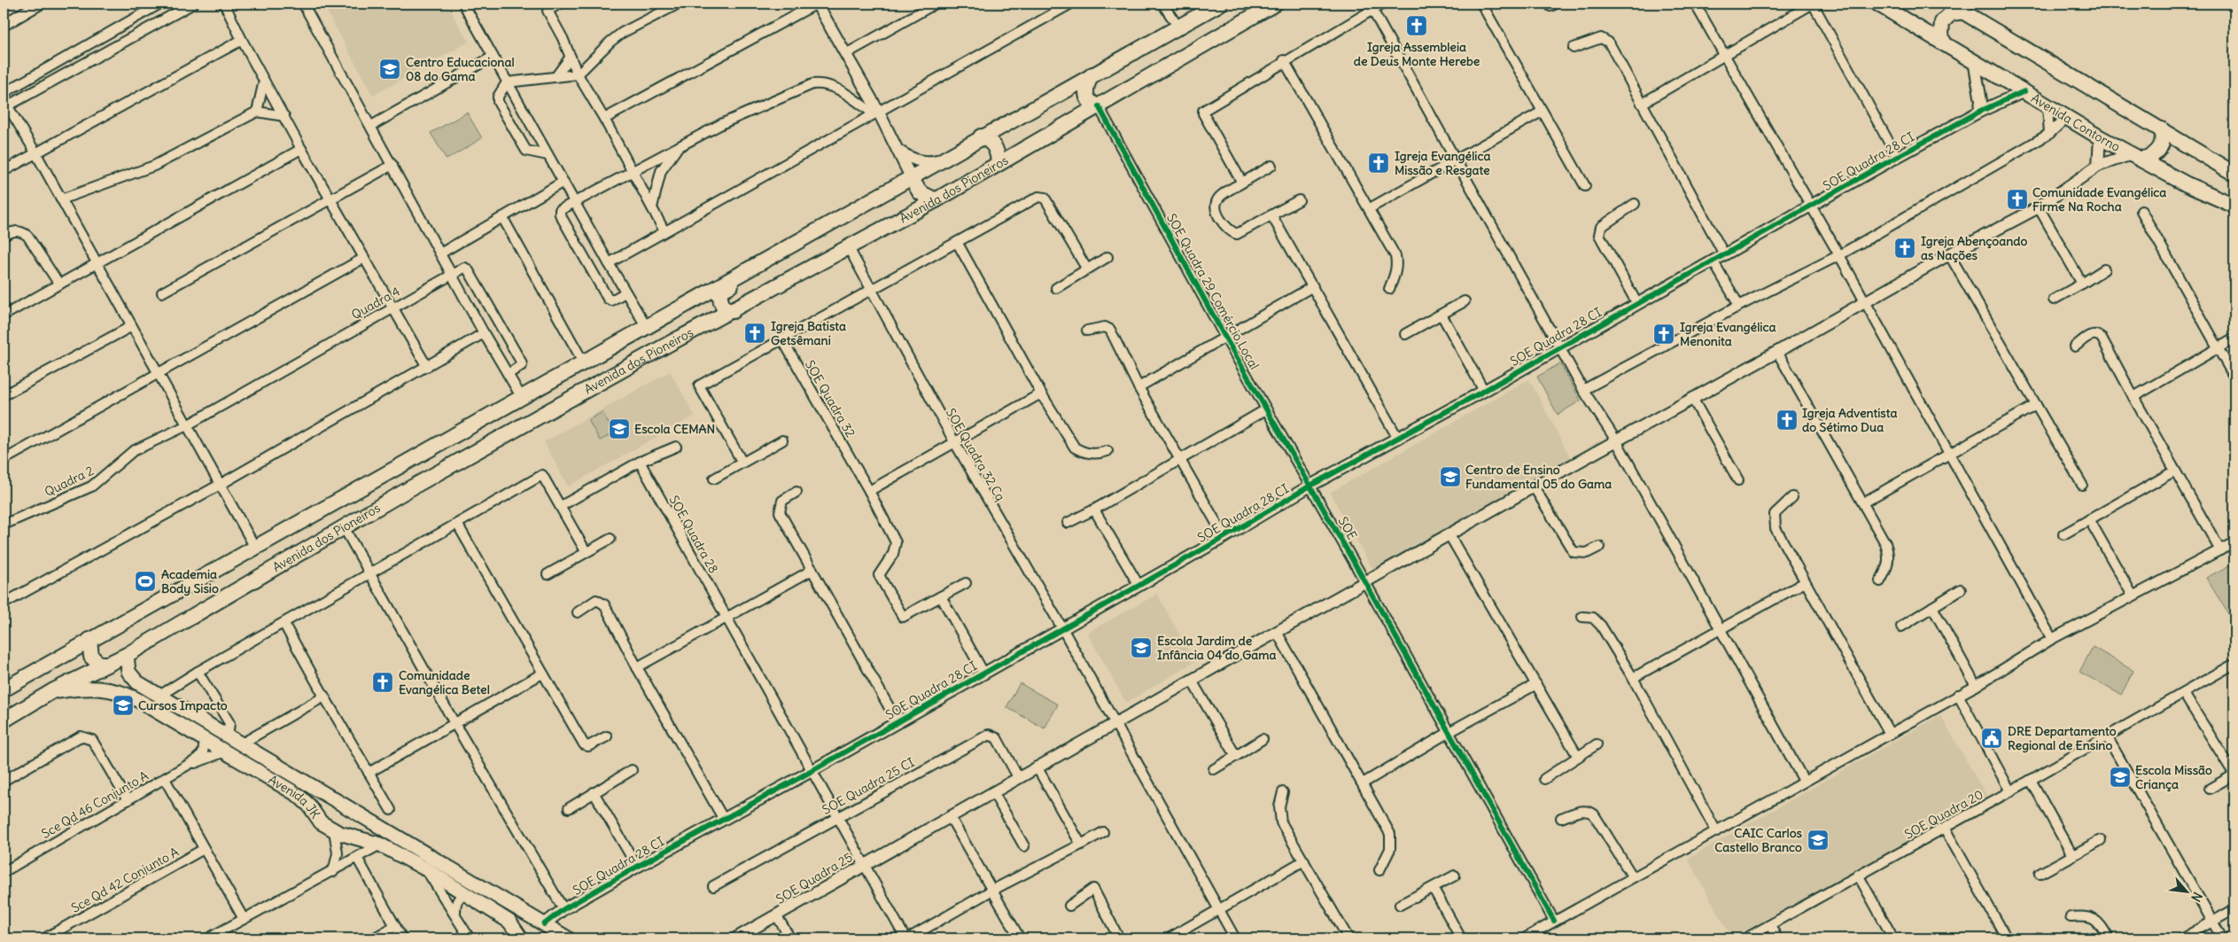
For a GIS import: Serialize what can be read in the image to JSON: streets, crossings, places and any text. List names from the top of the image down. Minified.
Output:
{"streets":{"main road":["Avenida Contorno","Avenida dos Pioneiros","Avenida JK"],"street":["SOE Quadra 28 CI","SOE Quadra 29 Comércio Local","Quadra 4","SOE Quadra 32","SOE Quadra 32 Cq","Quadra 2","SOE","SOE Quadra 28","SOE Quadra 25 CI","Sce Qd 46 Conjunto A","SOE Quadra 20","SOE Quadra 25","Sce Qd 42 Conjunto A"]},"crossings":[["Avenida Contorno","SOE Quadra 28 CI"],["Avenida Contorno","SOE Quadra 25"],["SOE Quadra 28 CI","SOE Quadra 29 Comércio Local"],["SOE Quadra 28 CI","SOE Quadra 32 Cq"],["SOE Quadra 28 CI","SOE"],["SOE Quadra 28 CI","SOE Quadra 28"],["SOE Quadra 28 CI","Avenida JK"],["Avenida dos Pioneiros","SOE Quadra 29 Comércio Local"],["Avenida dos Pioneiros","SOE Quadra 32 Cq"],["Avenida dos Pioneiros","Avenida JK"],["SOE Quadra 29 Comércio Local","SOE"],["Quadra 4","Quadra 2"],["SOE","SOE Quadra 25"],["SOE Quadra 28","SOE Quadra 25 CI"],["SOE Quadra 28","SOE Quadra 25"],["SOE Quadra 25 CI","SOE Quadra 25"],["Avenida JK","Sce Qd 46 Conjunto A"]],"places":{"church":["Igreja Assembleia de Deus Monte Herebe","Igreja Evangélica Missão e Resgate","Comunidade Evangélica Firme Na Rocha","Igreja Abençoando as Nações","Igreja Batista Getsêmani","Igreja Evangélica Menonita","Igreja Adventista do Sétimo Dua","Comunidade Evangélica Betel"],"school or university":["Centro Educacional 08 do Gama","Escola CEMAN","Centro de Ensino Fundamental 05 do Gama","Escola Jardim de Infância 04 do Gama","Cursos Impacto","Escola Missão Criança","CAIC Carlos Castello Branco"],"sports":["Academia Body Sisio"],"public building":["DRE Departamento Regional de Ensino"]},"north":"bottom right"}
